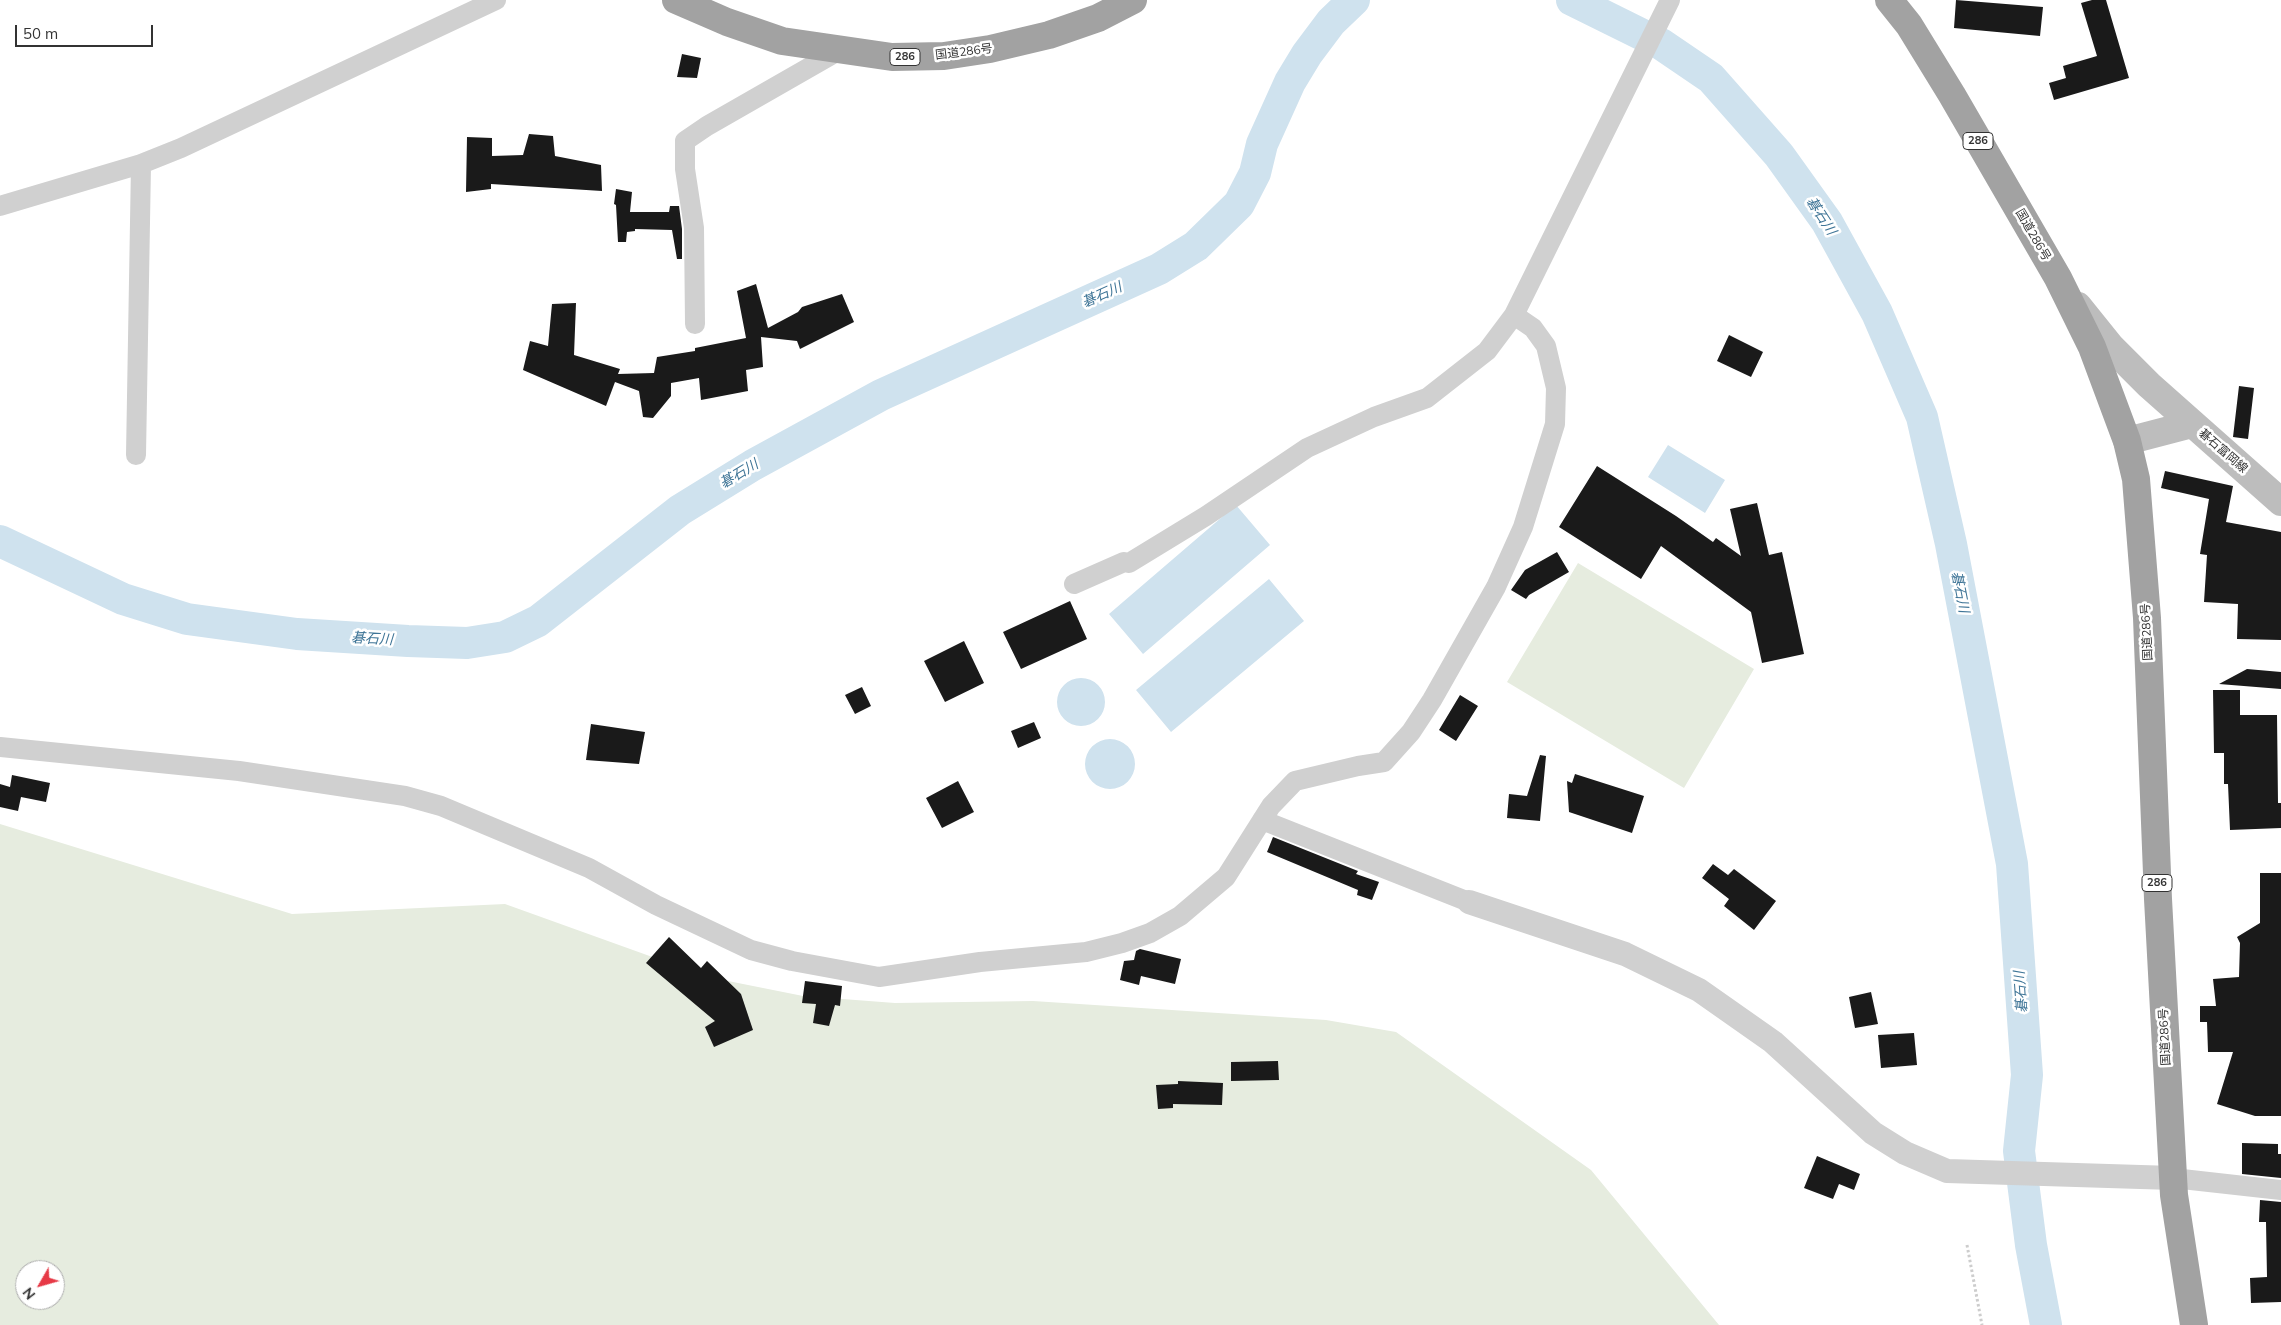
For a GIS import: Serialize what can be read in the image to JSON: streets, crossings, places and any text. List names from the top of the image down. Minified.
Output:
{"streets":{"highway":["国道286号","286"],"main road":["碁石富岡線"]},"crossings":[["国道286号","碁石富岡線"]],"water":["碁石川"],"scale_bar":"50 m","north":"bottom left"}
